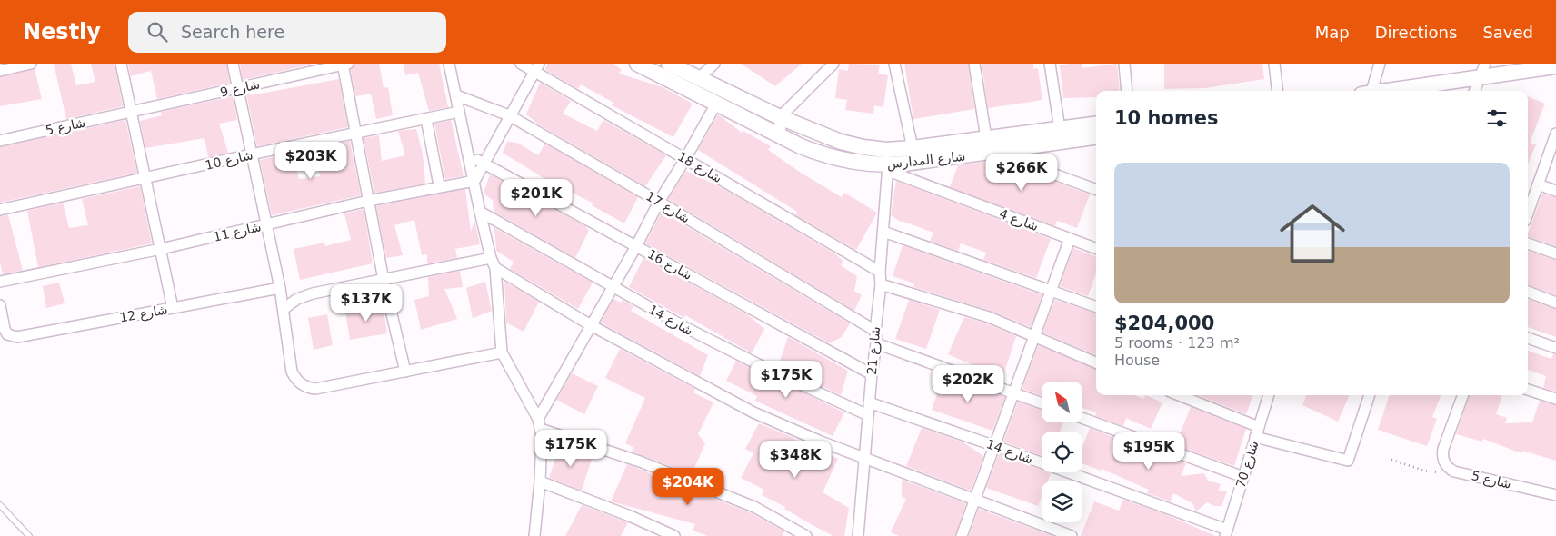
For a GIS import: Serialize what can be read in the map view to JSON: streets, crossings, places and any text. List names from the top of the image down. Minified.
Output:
{"streets":{"street":["شارع 9","شارع 5","شارع 10","شارع المدارس","شارع 18","شارع 17","شارع 4","شارع 11","شارع 16","شارع 12","شارع 14","شارع 21","شارع 70"]},"crossings":[["شارع 9","شارع 5"],["شارع المدارس","شارع 4"],["شارع المدارس","شارع 21"],["شارع 18","شارع 21"],["شارع 17","شارع 21"],["شارع 4","شارع 21"],["شارع 16","شارع 21"],["شارع 14","شارع 21"],["شارع 14","شارع 70"]],"north":"top left","page":{"header":"Nestly","search":"Search here","nav":["Map","Directions","Saved"],"heading":"10 homes","price":["$203K","$266K","$201K","$137K","$175K","$202K","$175K","$195K","$348K","$204K"],"list":[{"name":"$204,000","note":"5 rooms · 123 m² · House"}]}}
